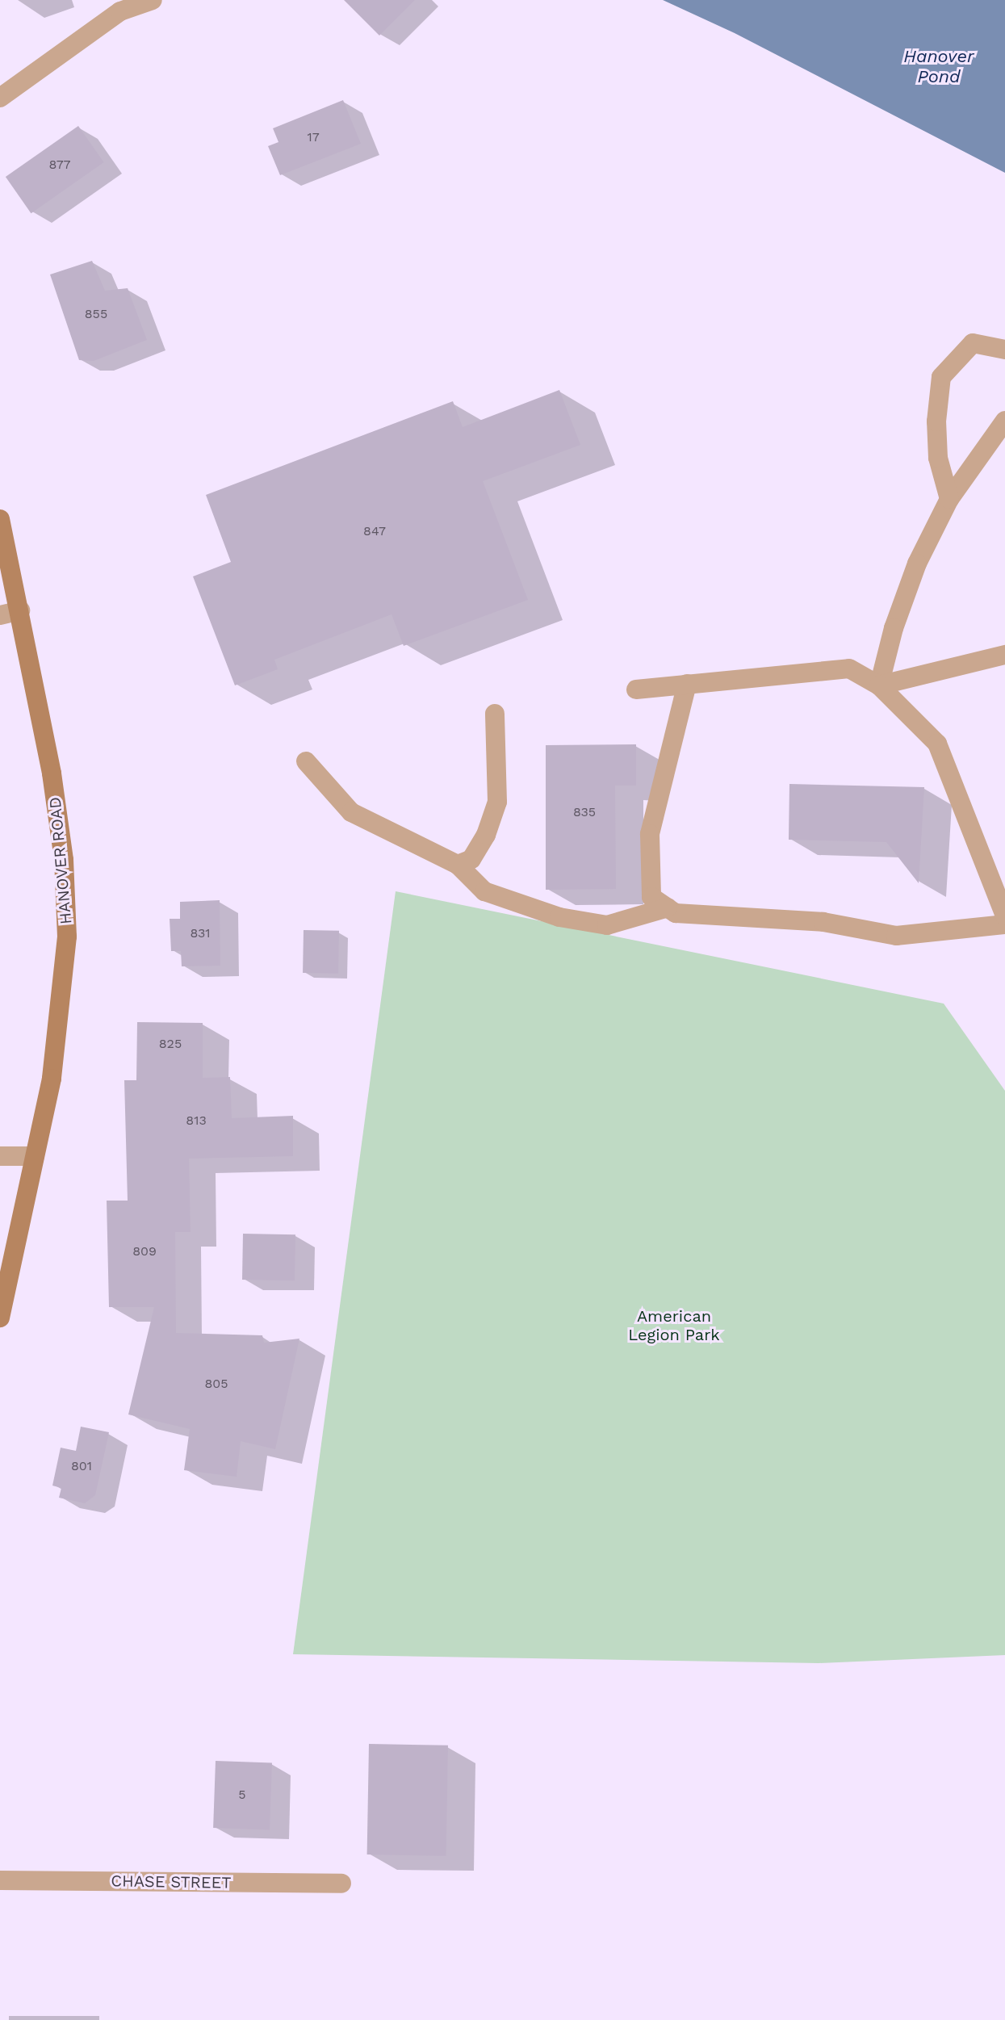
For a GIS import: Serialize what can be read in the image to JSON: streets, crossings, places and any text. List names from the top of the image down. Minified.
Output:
{"streets":{"main road":["HANOVER ROAD"],"street":["CHASE STREET"]},"water":["Hanover Pond"],"parks":["American Legion Park"],"house_numbers":["17","877","855","847","835","831","825","813","809","805","801","5"]}
